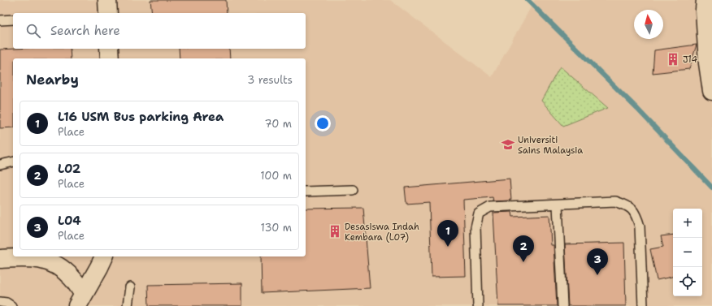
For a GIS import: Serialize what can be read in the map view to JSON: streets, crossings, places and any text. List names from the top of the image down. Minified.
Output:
{"places":{"building":["J14","Desasiswa Indah Kembara (L07)"],"school or university":["Universiti Sains Malaysia"]},"north":"top","page":{"search":"Search here","heading":["Nearby","3 results"],"list":[{"mark":"1","name":"L16 USM Bus parking Area","note":"Place","value":"70 m"},{"mark":"2","name":"L02","note":"Place","value":"100 m"},{"mark":"3","name":"L04","note":"Place","value":"130 m"}],"map_buttons":["+","−"],"pins":["1","2","3"]}}
